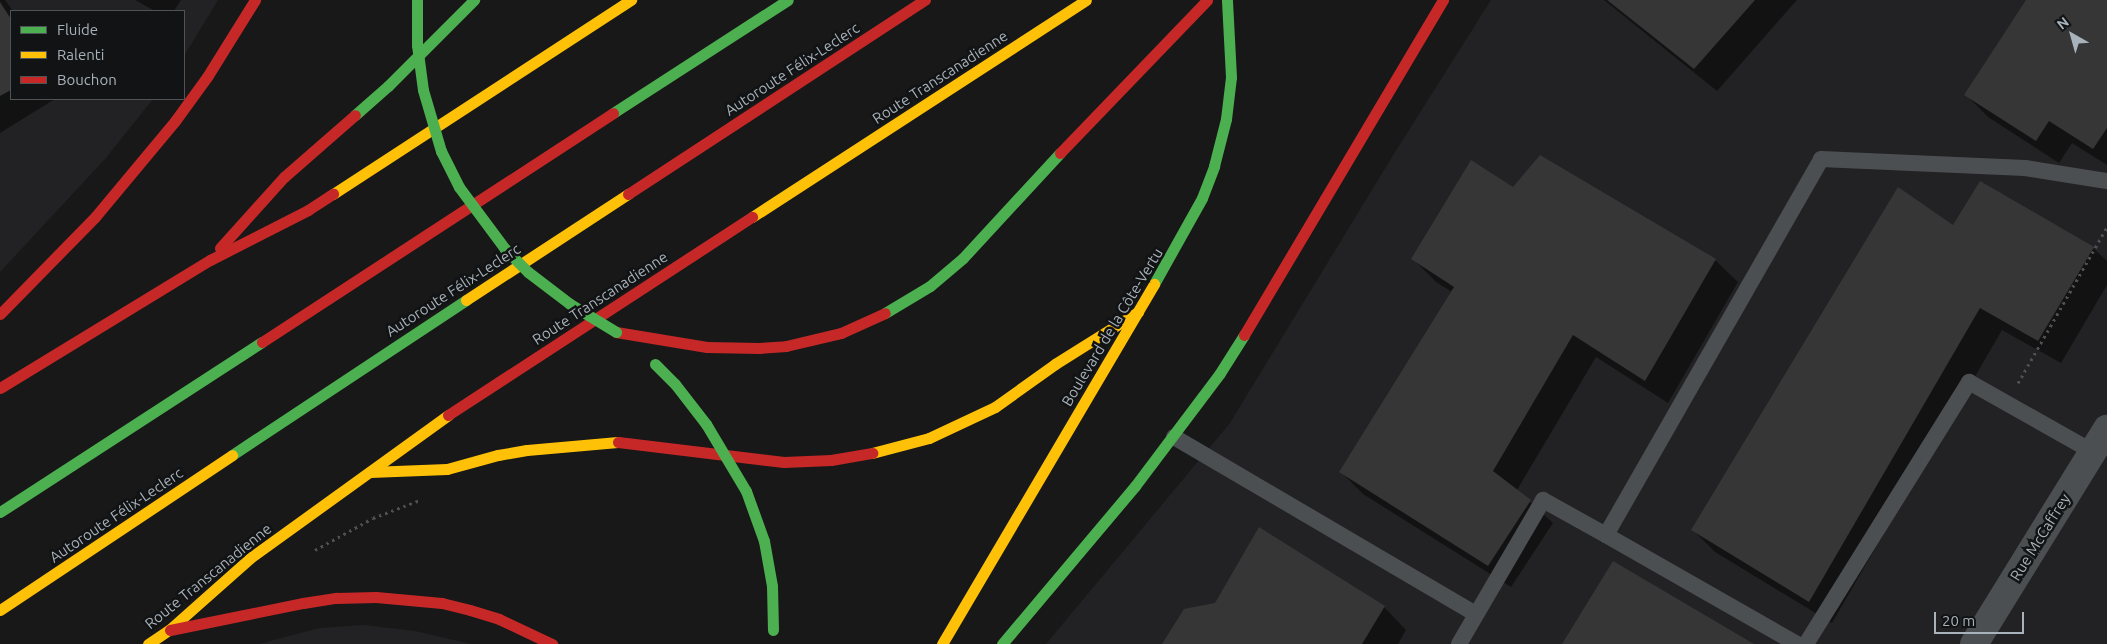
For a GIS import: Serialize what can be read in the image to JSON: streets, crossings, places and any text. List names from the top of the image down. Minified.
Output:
{"streets":{"main road":["Autoroute Félix-Leclerc","Route Transcanadienne","Boulevard de la Côte-Vertu"],"street":["Rue McCaffrey"]},"legend":["Fluide","Ralenti","Bouchon"],"scale_bar":"20 m","north":"top left"}
